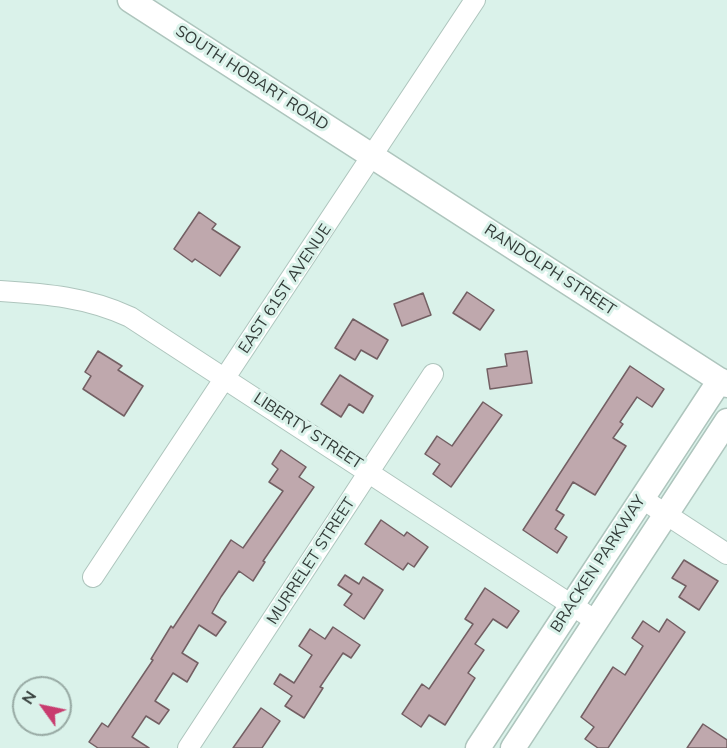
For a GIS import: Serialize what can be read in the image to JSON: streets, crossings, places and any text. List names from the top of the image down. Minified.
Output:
{"streets":{"street":["SOUTH HOBART ROAD","RANDOLPH STREET","EAST 61ST AVENUE","LIBERTY STREET","MURRELET STREET","BRACKEN PARKWAY"]},"crossings":[["SOUTH HOBART ROAD","RANDOLPH STREET"],["SOUTH HOBART ROAD","EAST 61ST AVENUE"],["RANDOLPH STREET","EAST 61ST AVENUE"],["RANDOLPH STREET","BRACKEN PARKWAY"],["EAST 61ST AVENUE","LIBERTY STREET"],["LIBERTY STREET","MURRELET STREET"],["LIBERTY STREET","BRACKEN PARKWAY"]],"north":"top left"}
